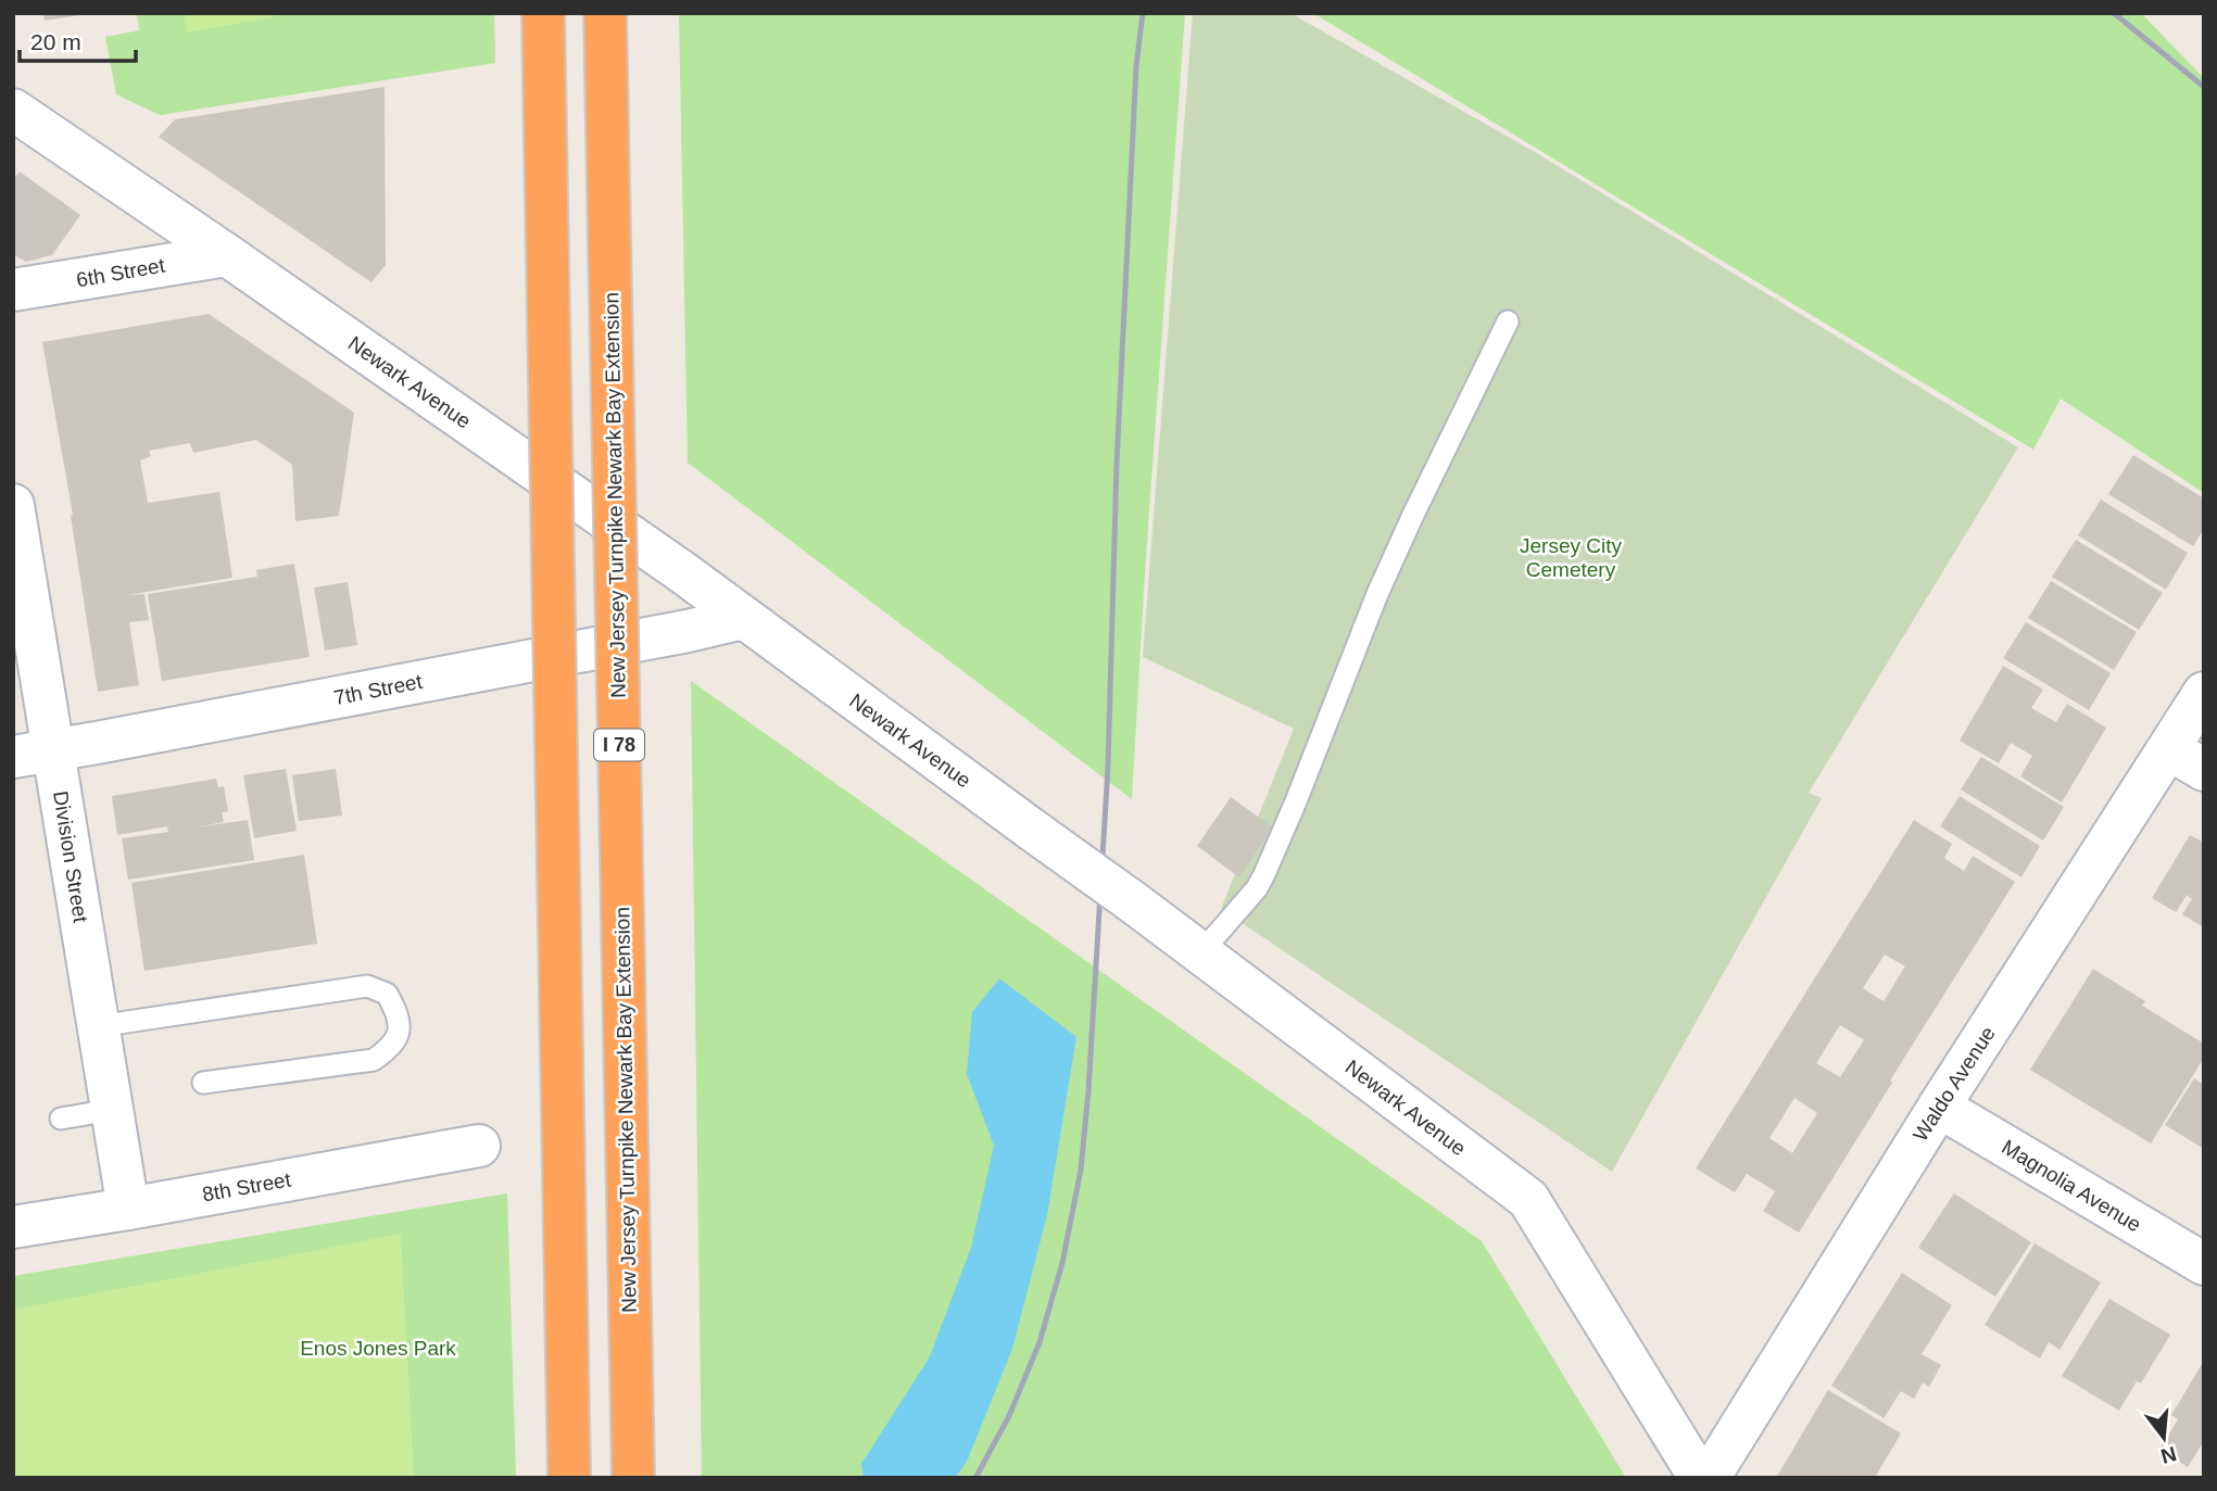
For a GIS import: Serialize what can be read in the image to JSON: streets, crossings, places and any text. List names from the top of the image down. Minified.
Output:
{"streets":{"highway":["New Jersey Turnpike Newark Bay Extension","I 78"],"street":["6th Street","Newark Avenue","7th Street","Division Street","Waldo Avenue","Magnolia Avenue","8th Street"]},"crossings":[["6th Street","Newark Avenue"],["Newark Avenue","7th Street"],["7th Street","Division Street"],["Division Street","8th Street"],["Waldo Avenue","Magnolia Avenue"]],"parks":["Jersey City Cemetery","Enos Jones Park"],"scale_bar":"20 m","north":"bottom"}
